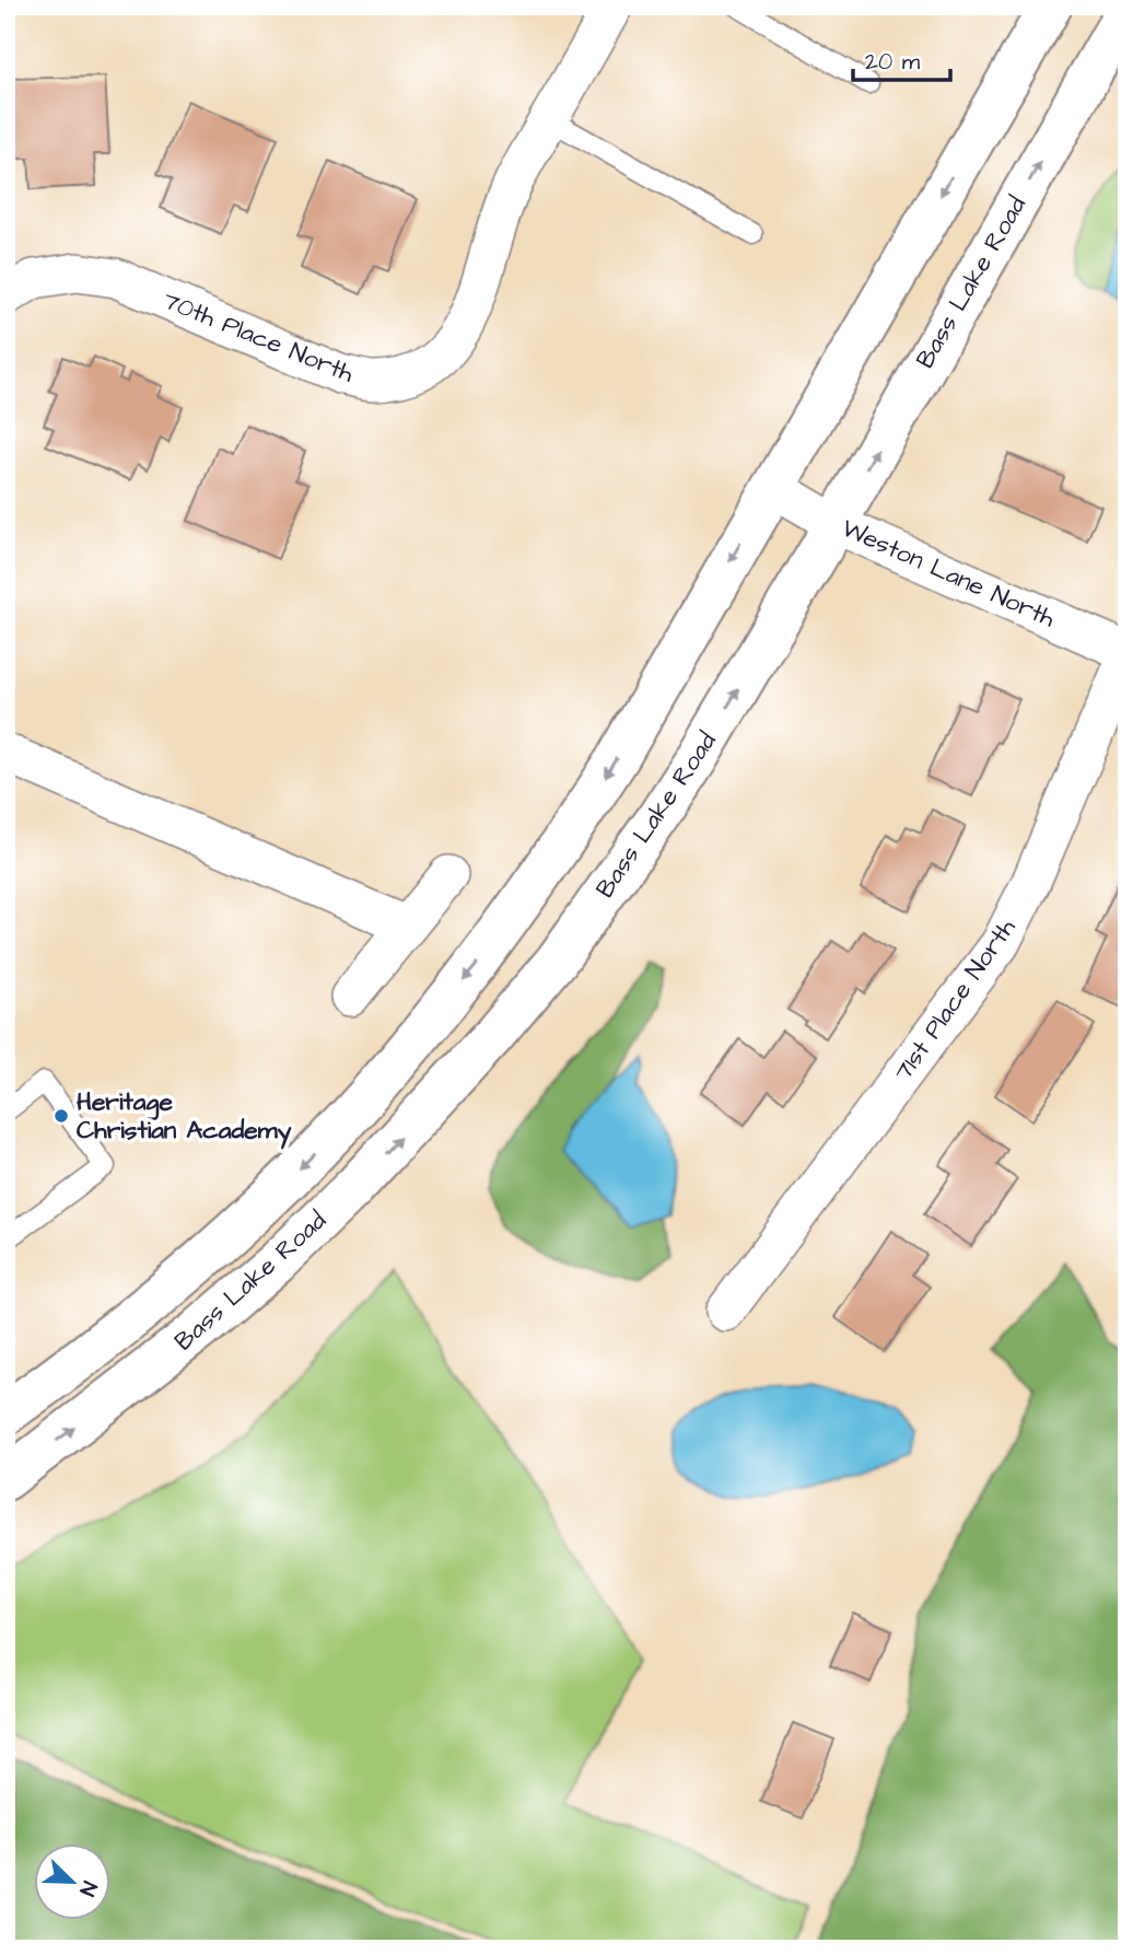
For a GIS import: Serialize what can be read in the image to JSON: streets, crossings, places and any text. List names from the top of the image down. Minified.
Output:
{"streets":{"main road":["Bass Lake Road"],"street":["70th Place North","Weston Lane North","71st Place North"]},"crossings":[["Bass Lake Road","Weston Lane North"],["Weston Lane North","71st Place North"]],"places":["Heritage Christian Academy"],"scale_bar":"20 m","north":"bottom right"}
